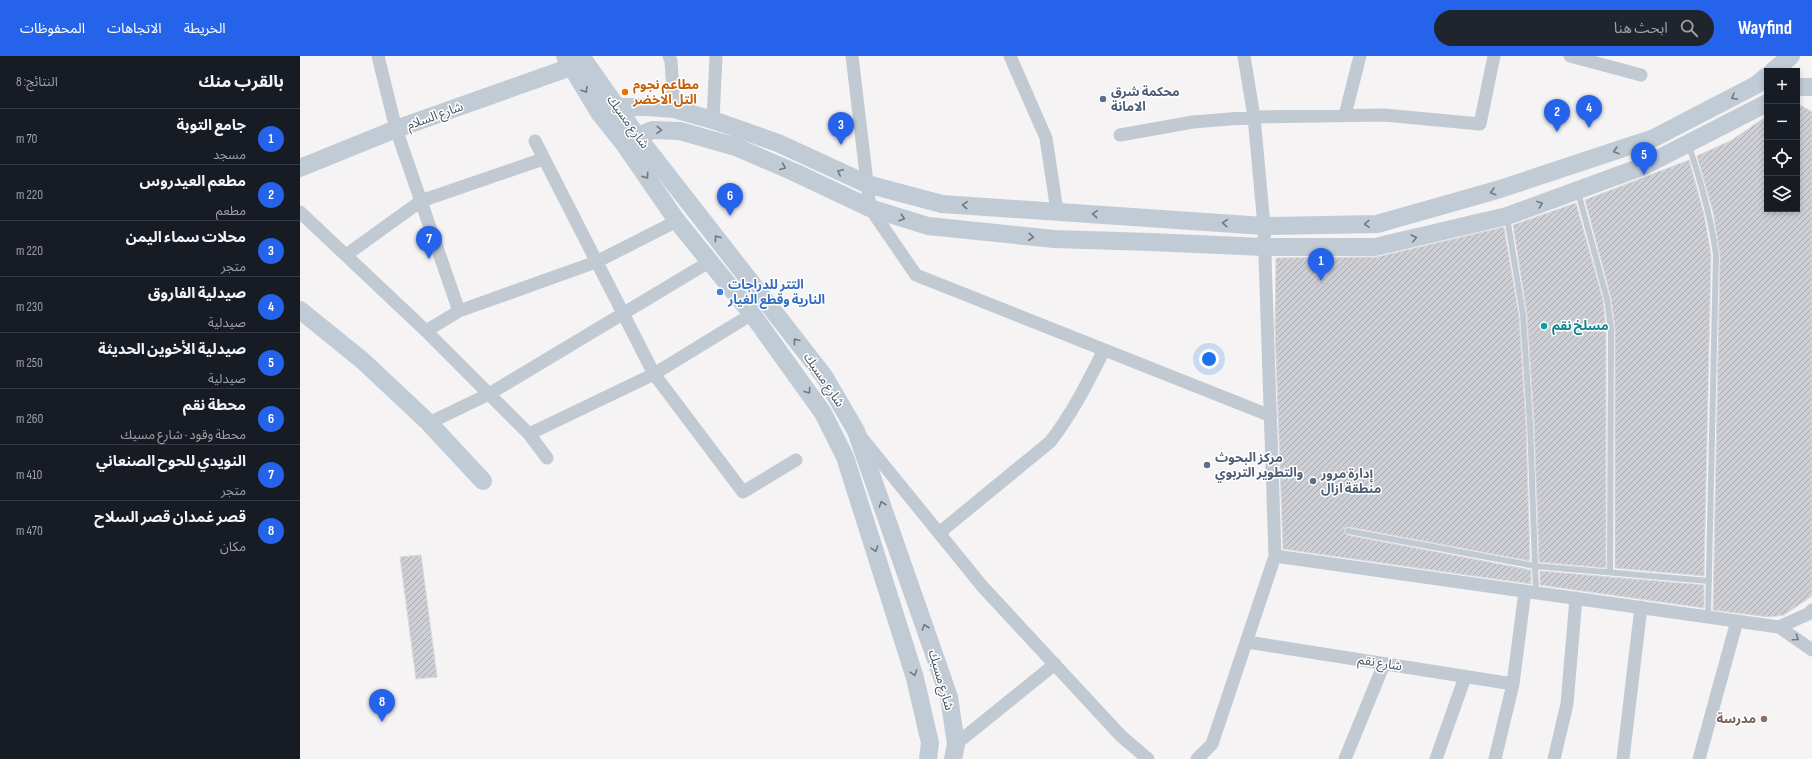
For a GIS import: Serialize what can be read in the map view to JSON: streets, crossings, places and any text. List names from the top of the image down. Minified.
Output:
{"streets":{"street":["شارع السلام","شارع مسيك","شارع نقم"]},"crossings":[["شارع السلام","شارع مسيك"]],"places":["مطاعم نجوم التل الاخضر","محكمة شرق الامانة","التتر للدراجات النارية وقطع الغيار","مسلخ نقم","مركز البحوث والتطوير التربوي","إدارة مرور منطقة ازال","مدرسة"],"page":{"header":"Wayfind","search":"ابحث هنا","nav":["الخريطة","الاتجاهات","المحفوظات"],"heading":["بالقرب منك","النتائج: 8"],"map_buttons":["+","−"],"pins":["4","2","3","5","6","7","1","8"],"list":[{"mark":"1","name":"جامع التوبة","note":"مسجد","value":"70 m"},{"mark":"2","name":"مطعم العيدروس","note":"مطعم","value":"220 m"},{"mark":"3","name":"محلات سماء اليمن","note":"متجر","value":"220 m"},{"mark":"4","name":"صيدلية الفاروق","note":"صيدلية","value":"230 m"},{"mark":"5","name":"صيدلية الأخوين الحديثة","note":"صيدلية","value":"250 m"},{"mark":"6","name":"محطة نقم","note":"محطة وقود · شارع مسيك","value":"260 m"},{"mark":"7","name":"النويدي للحوح الصنعاني","note":"متجر","value":"410 m"},{"mark":"8","name":"قصر غمدان قصر السلاح","note":"مكان","value":"470 m"}]}}
